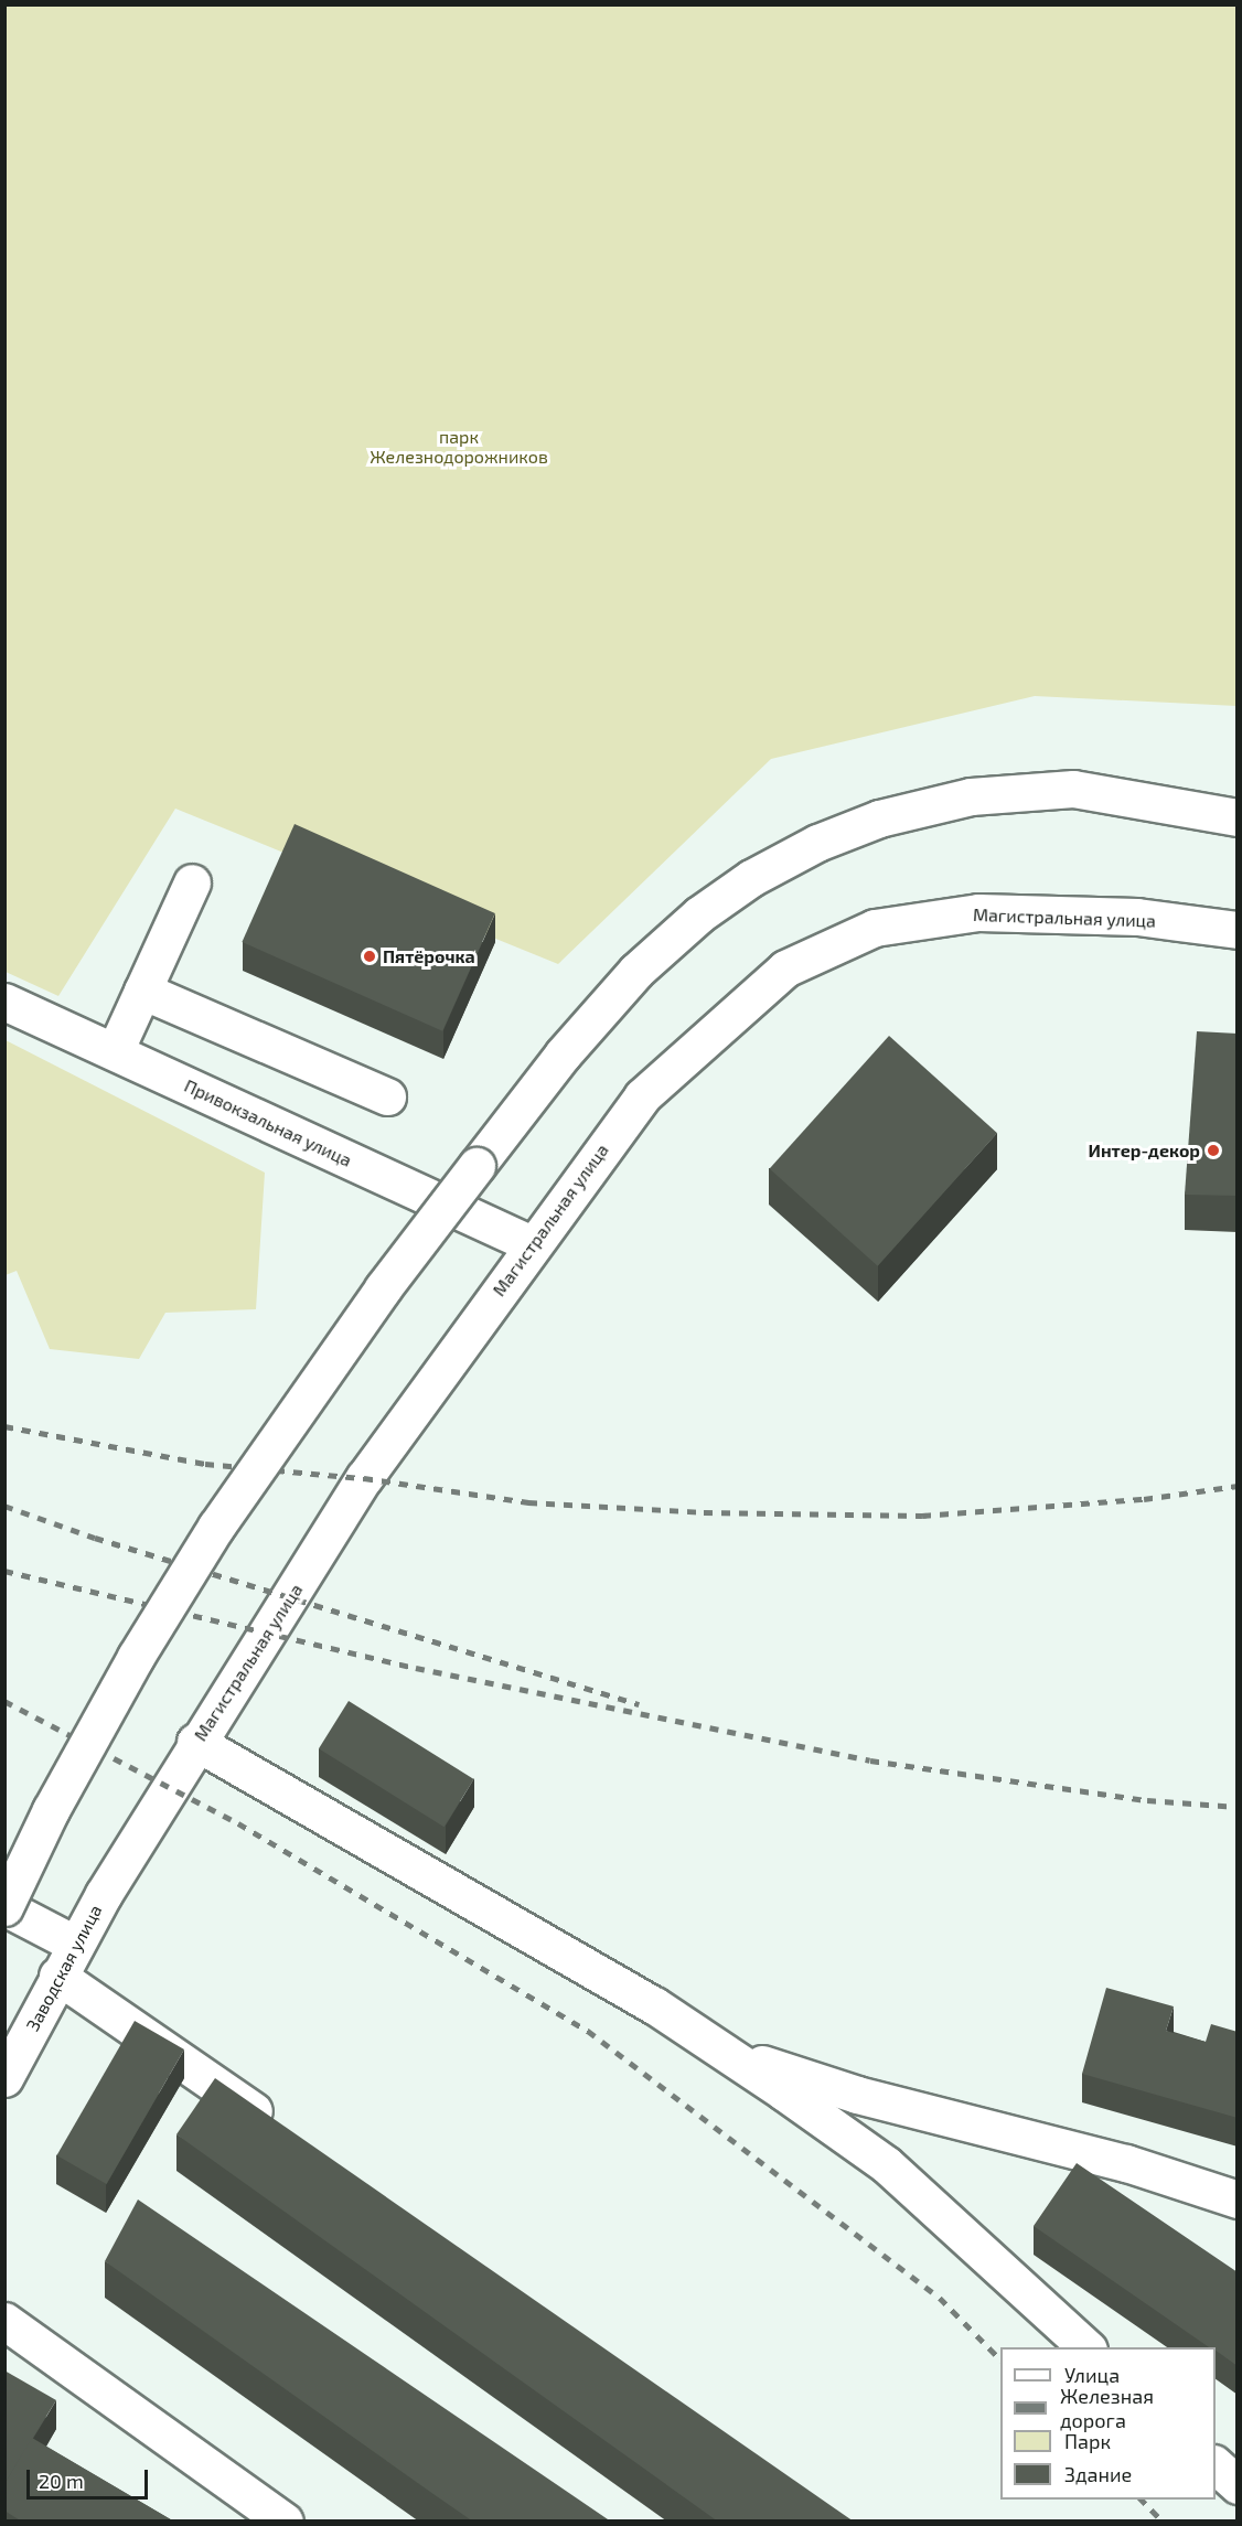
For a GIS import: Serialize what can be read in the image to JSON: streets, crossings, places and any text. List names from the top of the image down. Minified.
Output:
{"streets":{"street":["Магистральная улица","Привокзальная улица","Заводская улица"]},"crossings":[["Магистральная улица","Привокзальная улица"],["Магистральная улица","Заводская улица"]],"parks":["парк Железнодорожников"],"places":["Пятёрочка","Интер-декор"],"legend":["Улица","Железная дорога","Парк","Здание"],"scale_bar":"20 m"}
